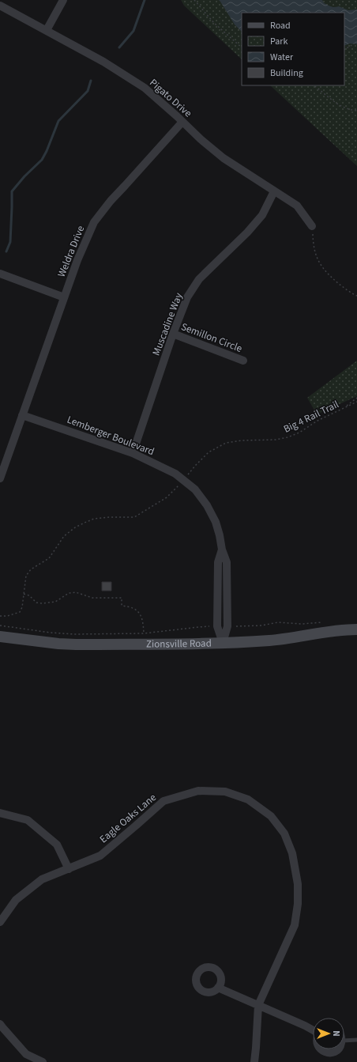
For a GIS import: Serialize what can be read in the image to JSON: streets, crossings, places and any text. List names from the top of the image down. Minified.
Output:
{"streets":{"main road":["Zionsville Road"],"street":["Pigato Drive","Weldra Drive","Muscadine Way","Semillon Circle","Lemberger Boulevard","Eagle Oaks Lane"],"path":["Big 4 Rail Trail"]},"crossings":[["Pigato Drive","Weldra Drive"],["Pigato Drive","Muscadine Way"],["Weldra Drive","Lemberger Boulevard"],["Muscadine Way","Semillon Circle"],["Muscadine Way","Lemberger Boulevard"],["Lemberger Boulevard","Zionsville Road"]],"legend":["Road","Park","Water","Building"],"north":"right"}
